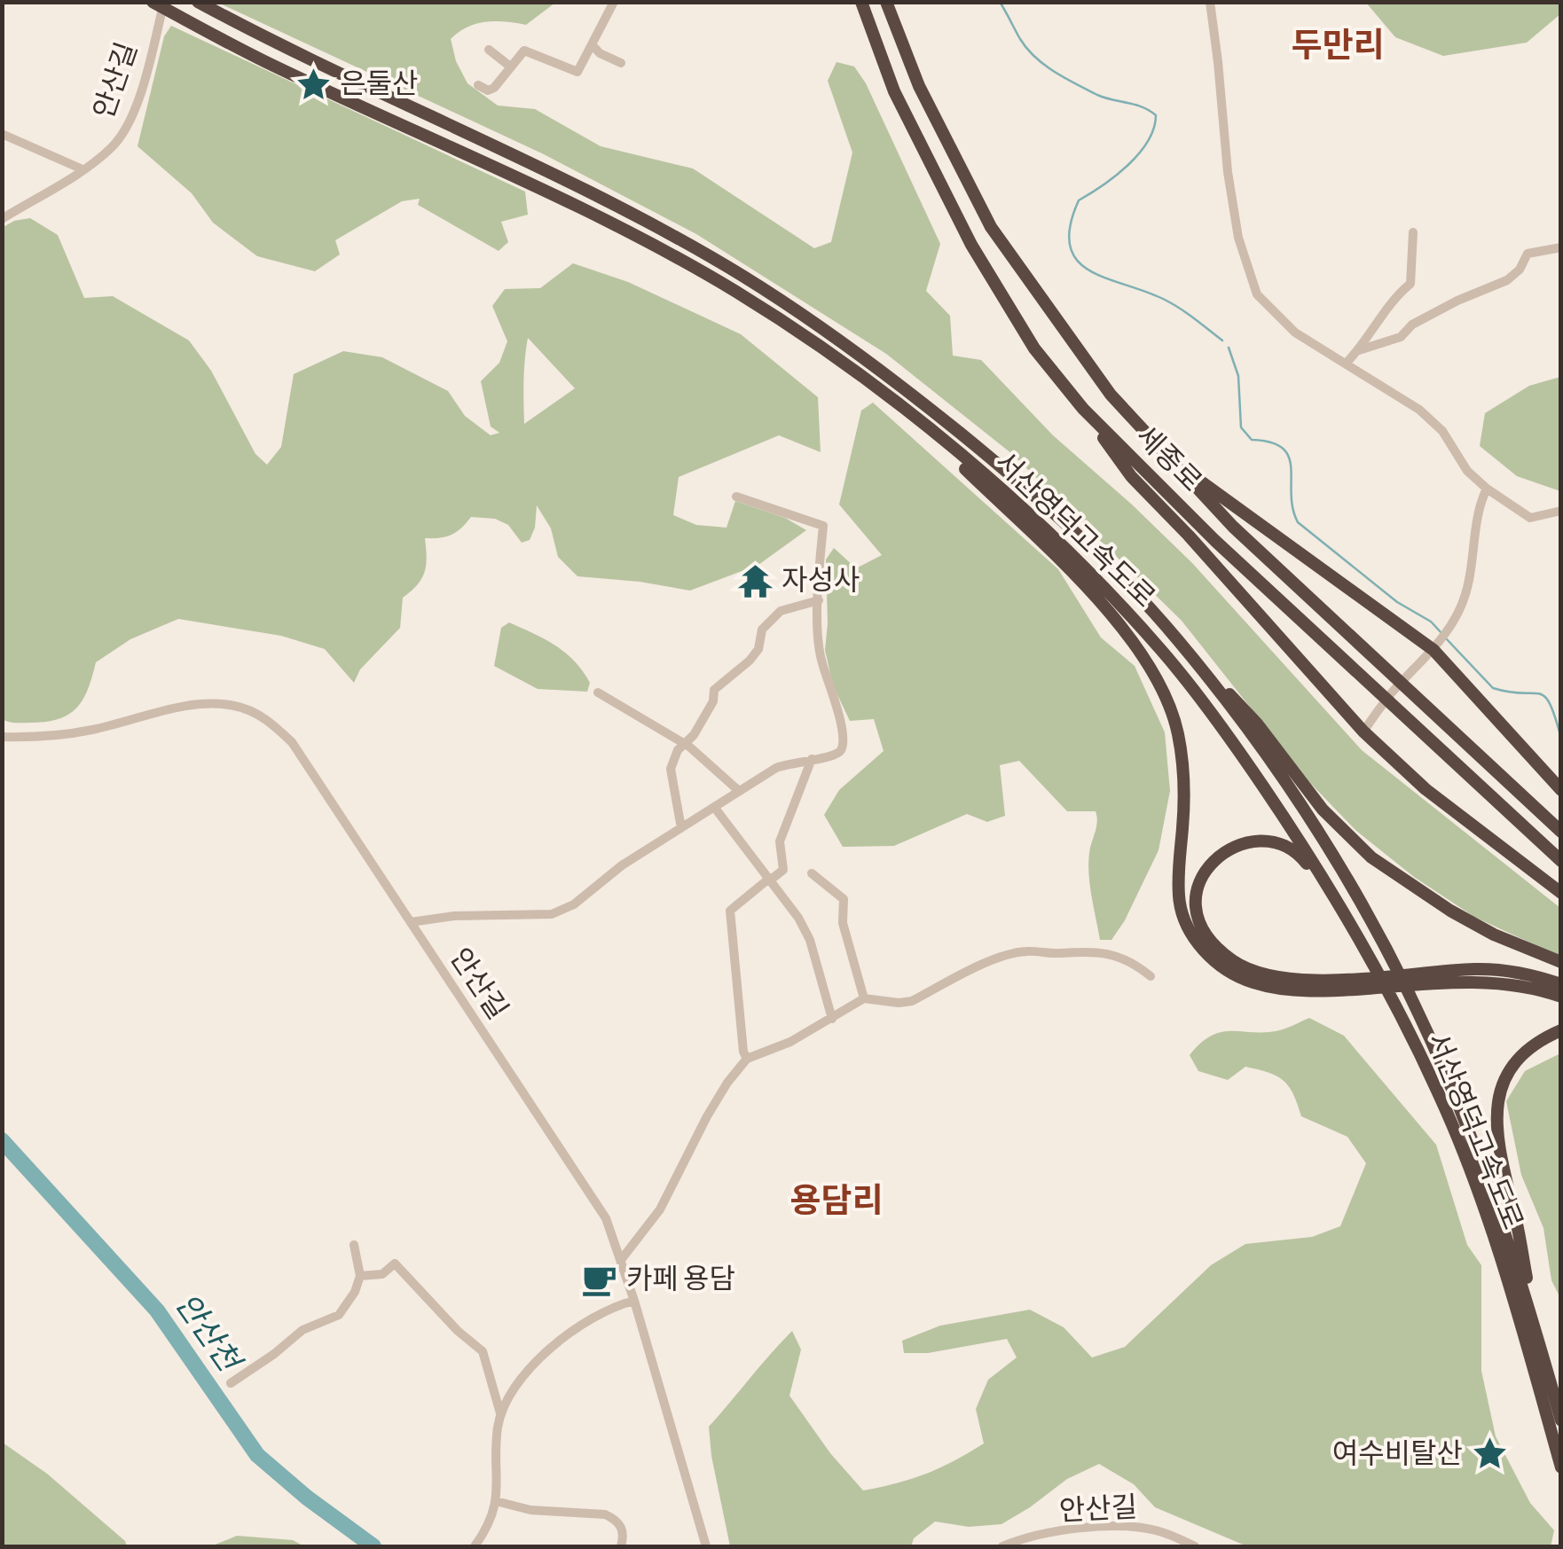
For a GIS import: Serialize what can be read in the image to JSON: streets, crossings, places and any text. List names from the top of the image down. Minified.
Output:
{"streets":{"highway":["세종로","서산영덕고속도로"],"street":["안산길"]},"districts":["두만리","용담리"],"water":["안산천"],"places":{"place":["은둘산","여수비탈산"],"temple":["자성사"],"cafe":["카페 용담"]}}
